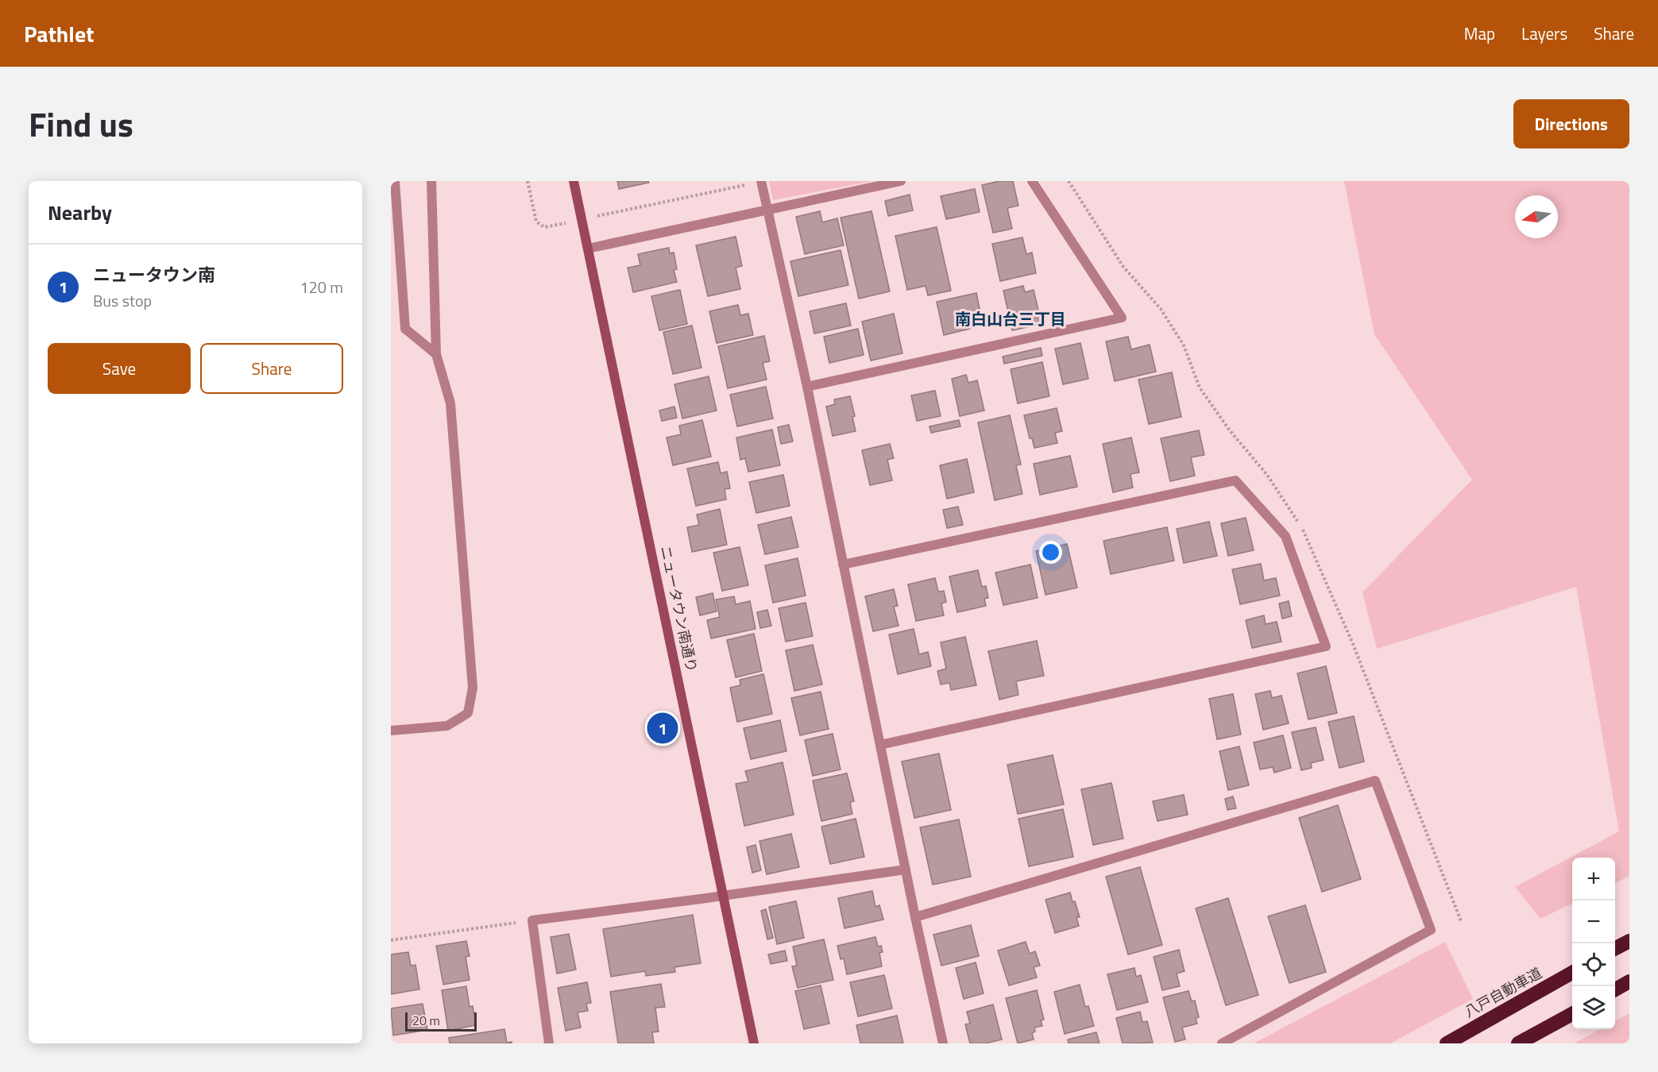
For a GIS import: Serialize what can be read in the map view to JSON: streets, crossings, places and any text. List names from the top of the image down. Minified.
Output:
{"streets":{"highway":["八戸自動車道"],"street":["ニュータウン南通り"]},"districts":["南白山台三丁目"],"scale_bar":"20 m","north":"left","page":{"header":"Pathlet","nav":["Map","Layers","Share"],"title":"Find us","buttons":["Directions",["Save","Share"]],"heading":"Nearby","list":[{"mark":"1","name":"ニュータウン南","note":"Bus stop","value":"120 m"}],"pins":"1","map_buttons":["+","−"],"scale":"20 m"}}
